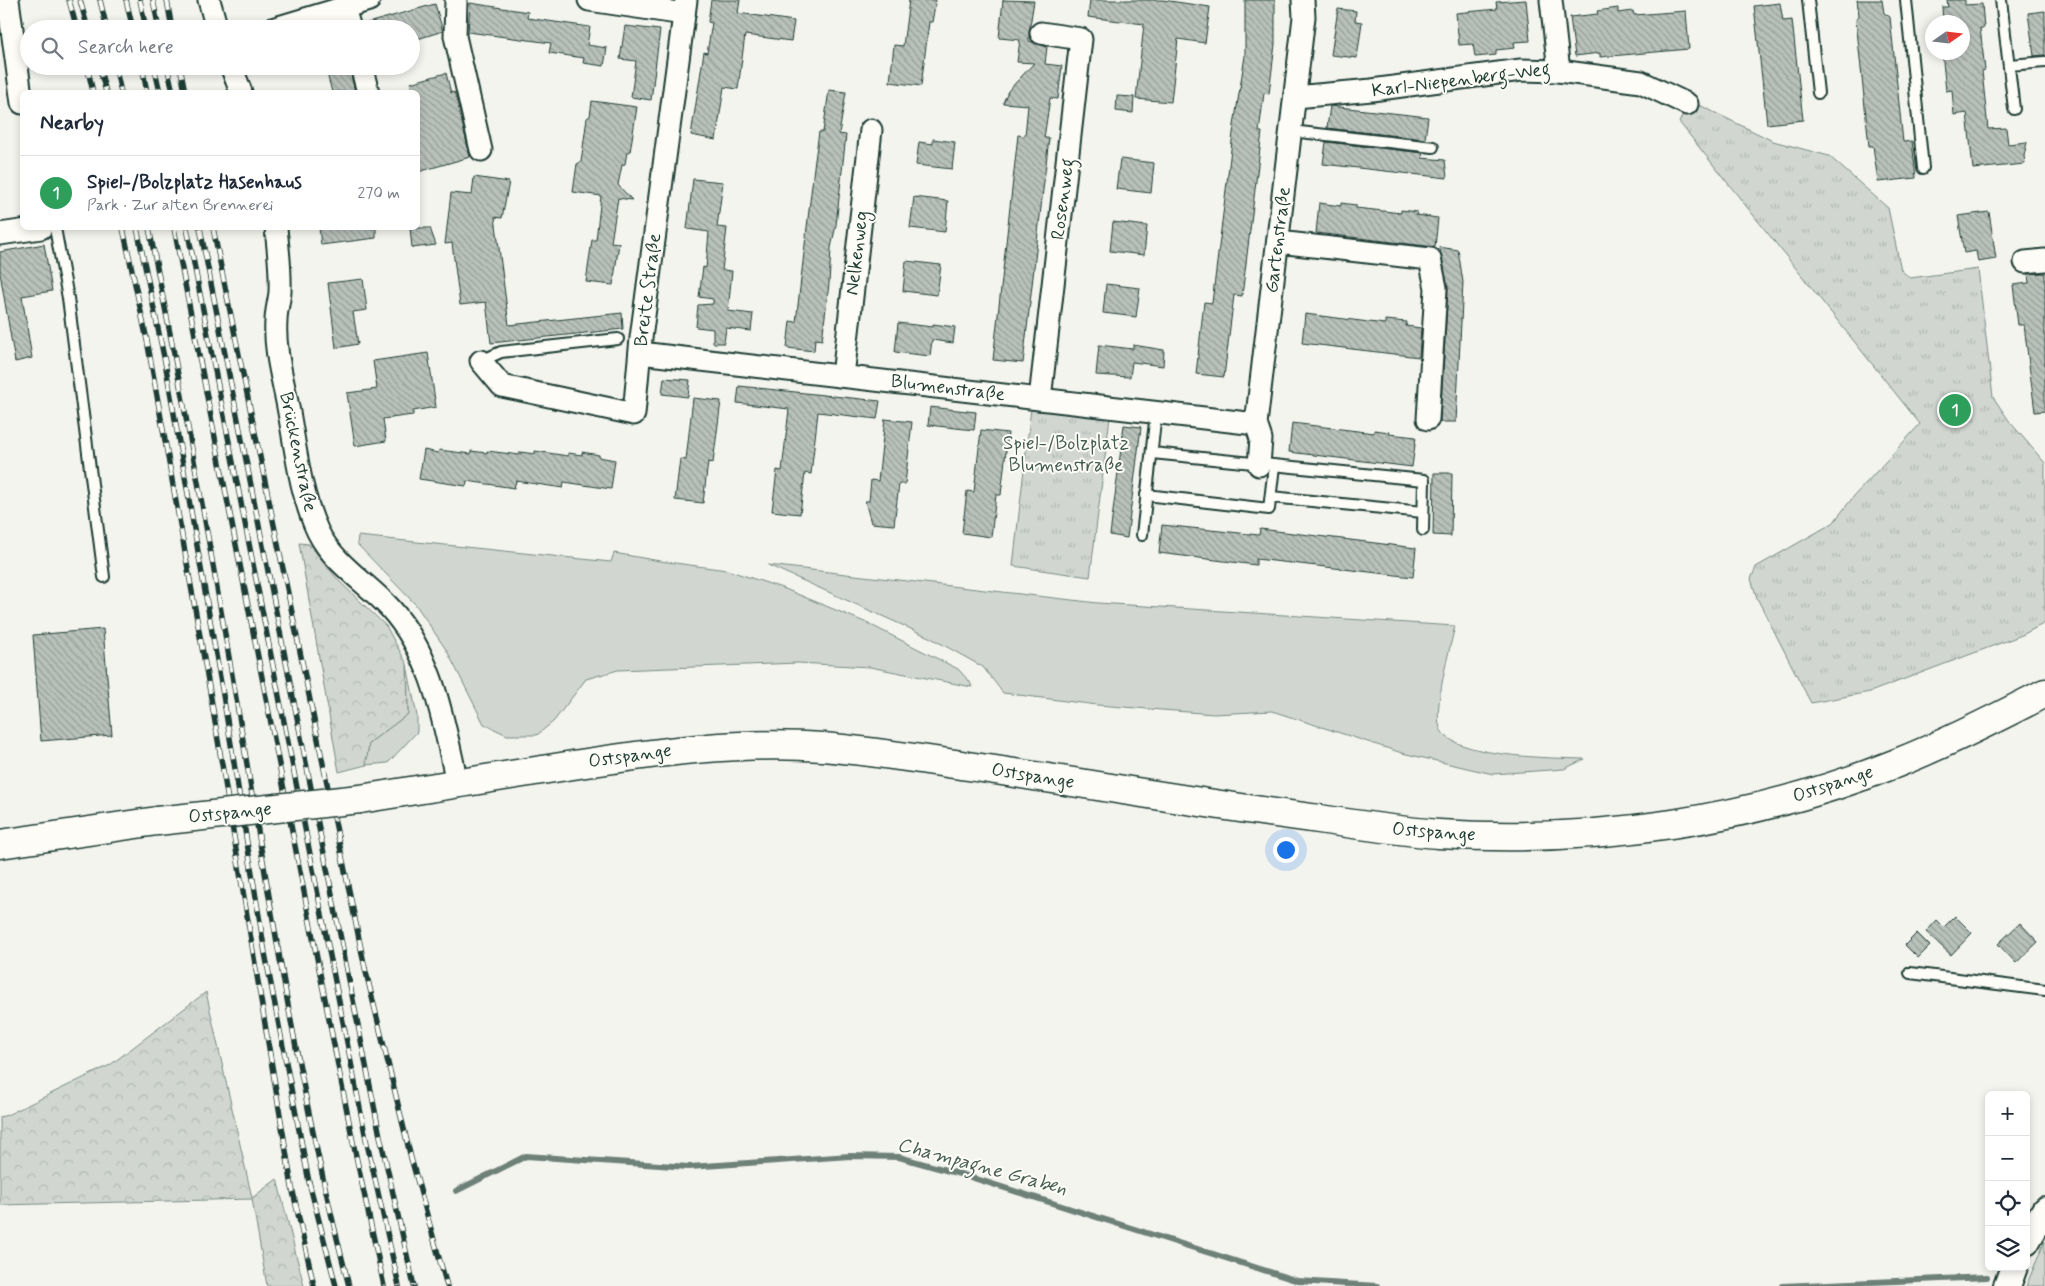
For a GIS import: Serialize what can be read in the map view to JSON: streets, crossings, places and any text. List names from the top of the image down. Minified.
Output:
{"streets":{"main road":["Ostspange"],"street":["Karl-Niepenberg-Weg","Rosenweg","Gartenstraße","Nelkenweg","Breite Straße","Blumenstraße","Brückenstraße"]},"crossings":[["Karl-Niepenberg-Weg","Gartenstraße"],["Rosenweg","Blumenstraße"],["Gartenstraße","Blumenstraße"],["Nelkenweg","Blumenstraße"],["Breite Straße","Blumenstraße"],["Brückenstraße","Ostspange"]],"water":["Champagne Graben"],"parks":["Spiel-/Bolzplatz Blumenstraße"],"north":"right","page":{"search":"Search here","heading":"Nearby","list":[{"mark":"1","name":"Spiel-/Bolzplatz Hasenhaus","note":"Park · Zur alten Brennerei","value":"270 m"}],"pins":"1","map_buttons":["+","−"]}}
